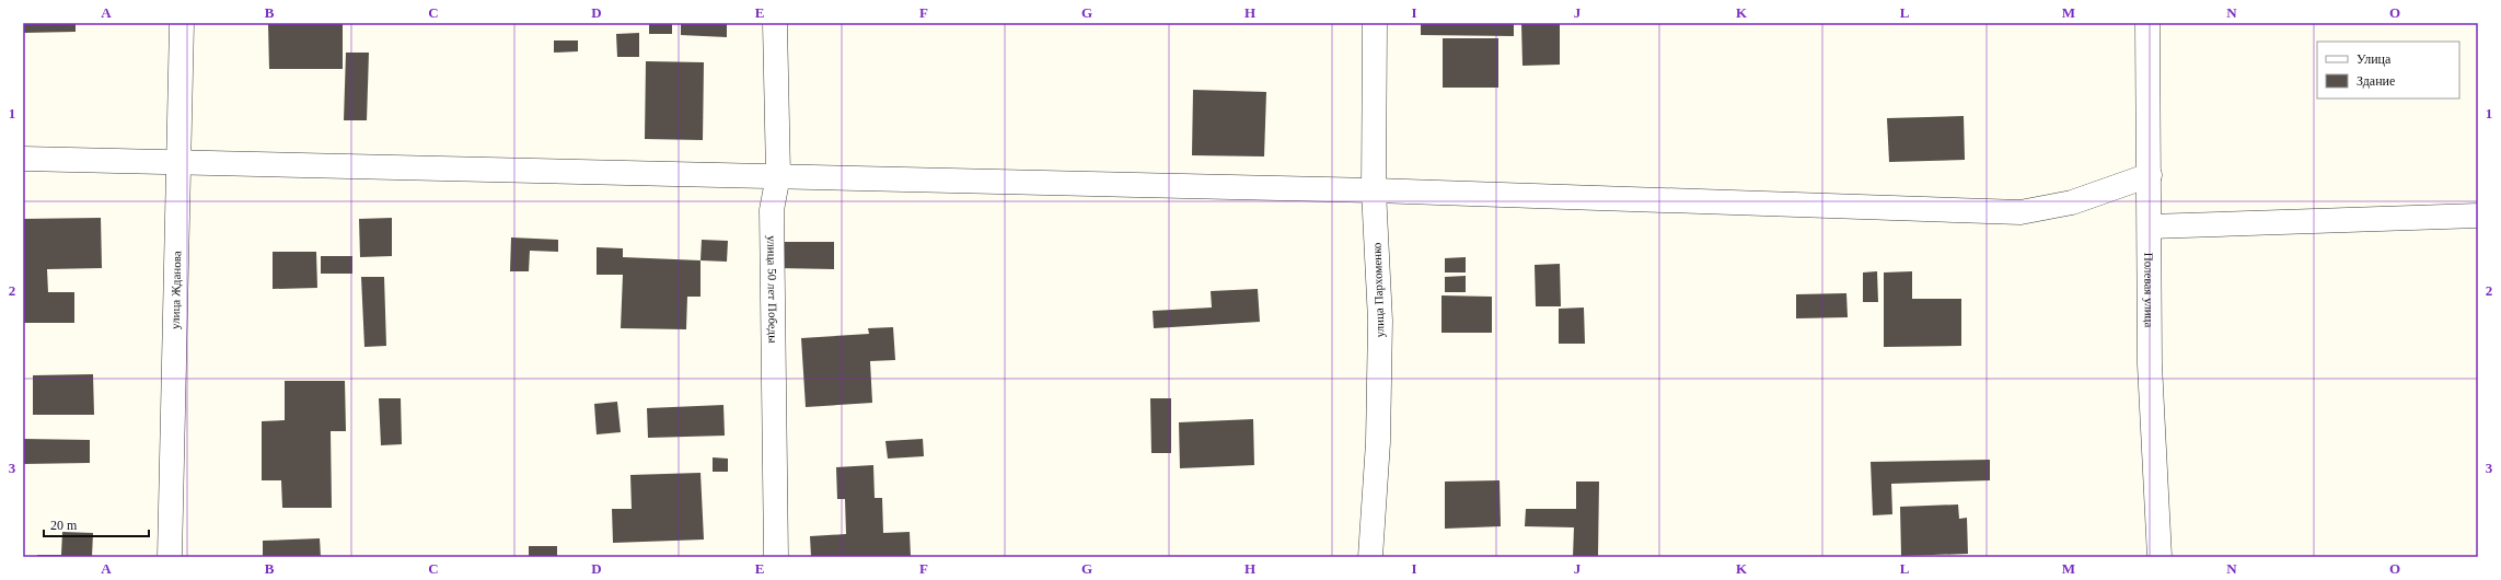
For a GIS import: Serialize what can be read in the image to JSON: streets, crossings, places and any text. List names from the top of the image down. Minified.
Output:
{"streets":{"street":["улица Жданова","улица 50 лет Победы","улица Пархоменко","Полевая улица"]},"legend":["Улица","Здание"],"scale_bar":"20 m","grid":{"columns":["A","B","C","D","E","F","G","H","I","J","K","L","M","N","O"],"rows":["1","2","3"]}}
